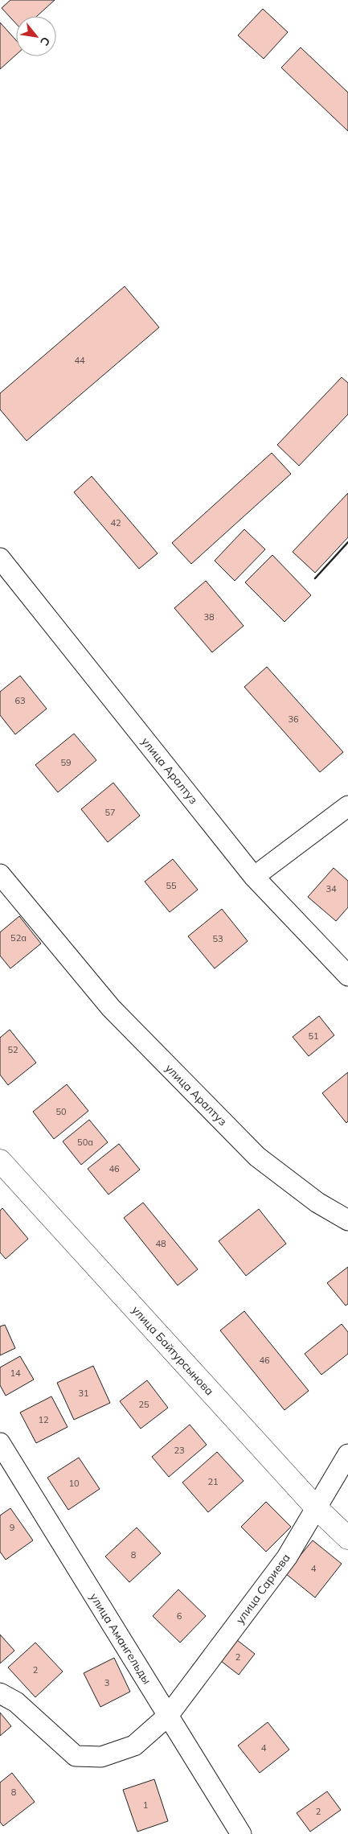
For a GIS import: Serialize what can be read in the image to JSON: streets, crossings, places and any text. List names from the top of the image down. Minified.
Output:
{"streets":{"street":["улица Аралтуз","улица Байтурсынова","улица Сариева","улица Амангельды"]},"crossings":[["улица Байтурсынова","улица Сариева"],["улица Сариева","улица Амангельды"]],"house_numbers":["44","42","38","63","36","59","57","55","34","52а","53","51","52","50","50а","46","48","46","14","31","25","12","23","21","10","9","8","4","6","2","2","3","4","8","1","2"],"north":"bottom right"}
